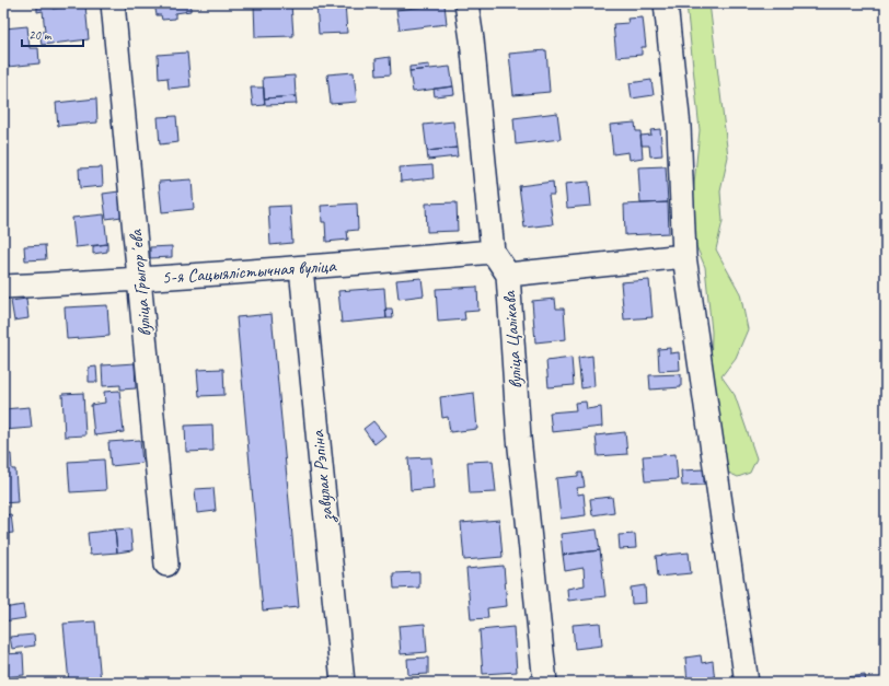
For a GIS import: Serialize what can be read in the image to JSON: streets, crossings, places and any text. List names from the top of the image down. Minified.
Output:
{"streets":{"street":["5-я Сацыялістычная вуліца","вуліца Грыгорʼева","вуліца Цалікава","завулак Рэпіна"]},"crossings":[["5-я Сацыялістычная вуліца","вуліца Грыгорʼева"],["5-я Сацыялістычная вуліца","вуліца Цалікава"],["5-я Сацыялістычная вуліца","завулак Рэпіна"]],"scale_bar":"20 m"}
